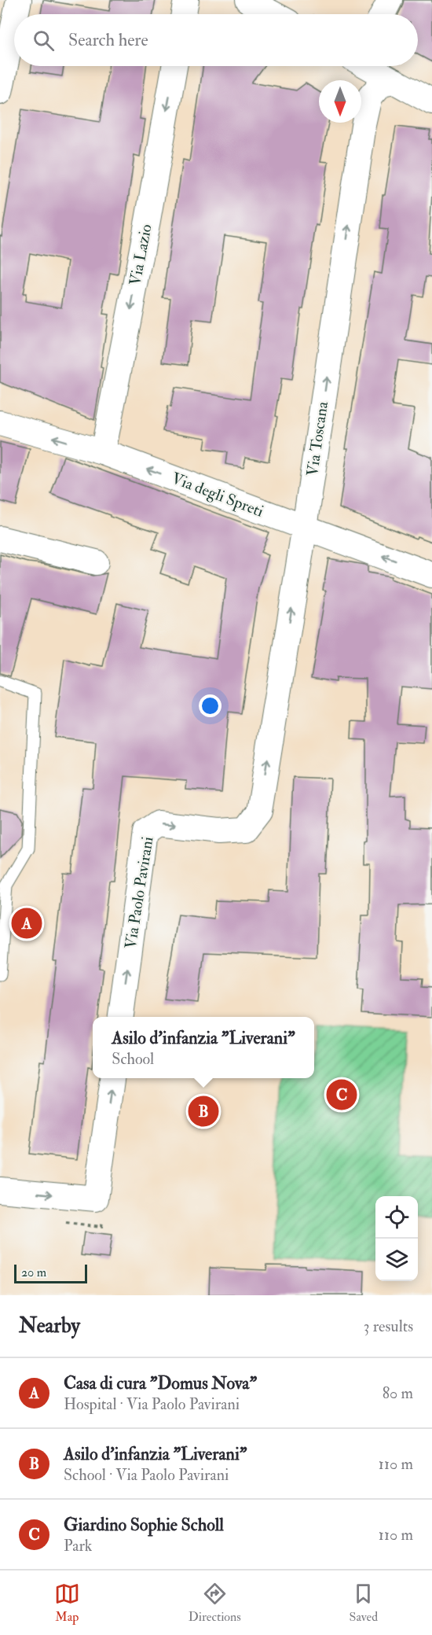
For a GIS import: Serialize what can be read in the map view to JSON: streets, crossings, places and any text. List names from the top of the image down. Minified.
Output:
{"streets":{"street":["Via Lazio","Via Toscana","Via degli Spreti","Via Paolo Pavirani"]},"crossings":[["Via Lazio","Via degli Spreti"],["Via Toscana","Via degli Spreti"],["Via Toscana","Via Paolo Pavirani"]],"one_way":["Via Lazio","Via Toscana","Via degli Spreti"],"scale_bar":"20 m","north":"bottom","page":{"search":"Search here","pins":["A","C","B"],"popup":["Asilo d'infanzia \"Liverani\"","School"],"scale":"20 m","heading":["Nearby","3 results"],"list":[{"mark":"A","name":"Casa di cura \"Domus Nova\"","note":"Hospital · Via Paolo Pavirani","value":"80 m"},{"mark":"B","name":"Asilo d'infanzia \"Liverani\"","note":"School · Via Paolo Pavirani","value":"110 m"},{"mark":"C","name":"Giardino Sophie Scholl","note":"Park","value":"110 m"}],"nav":["Map","Directions","Saved"]}}
